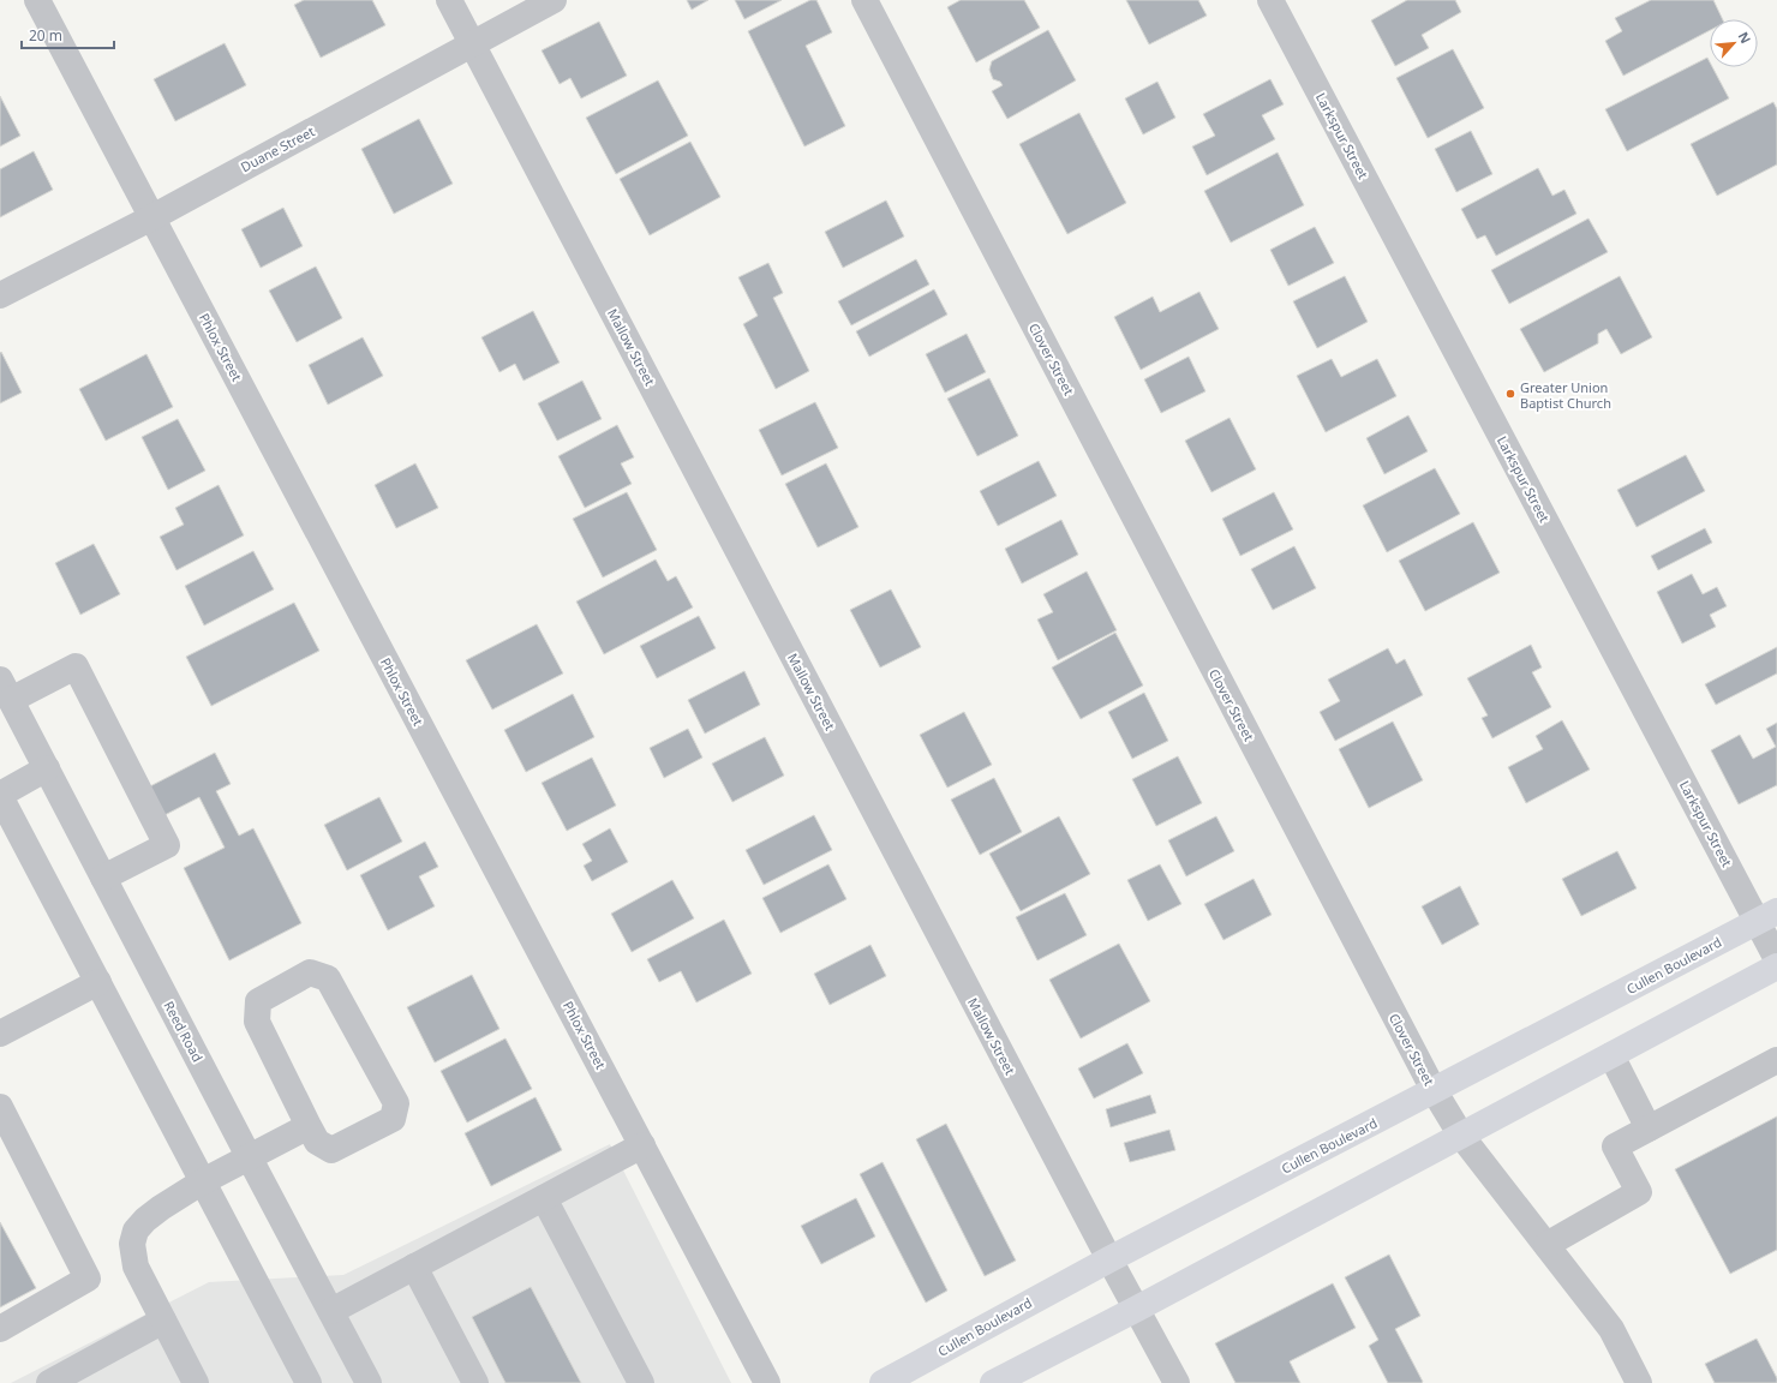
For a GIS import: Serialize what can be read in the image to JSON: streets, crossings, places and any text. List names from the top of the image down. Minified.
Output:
{"streets":{"main road":["Cullen Boulevard"],"street":["Larkspur Street","Duane Street","Phlox Street","Mallow Street","Clover Street","Reed Road"]},"crossings":[["Larkspur Street","Cullen Boulevard"],["Duane Street","Phlox Street"],["Duane Street","Mallow Street"],["Mallow Street","Cullen Boulevard"],["Clover Street","Cullen Boulevard"]],"places":["Greater Union Baptist Church"],"scale_bar":"20 m","north":"top right"}
